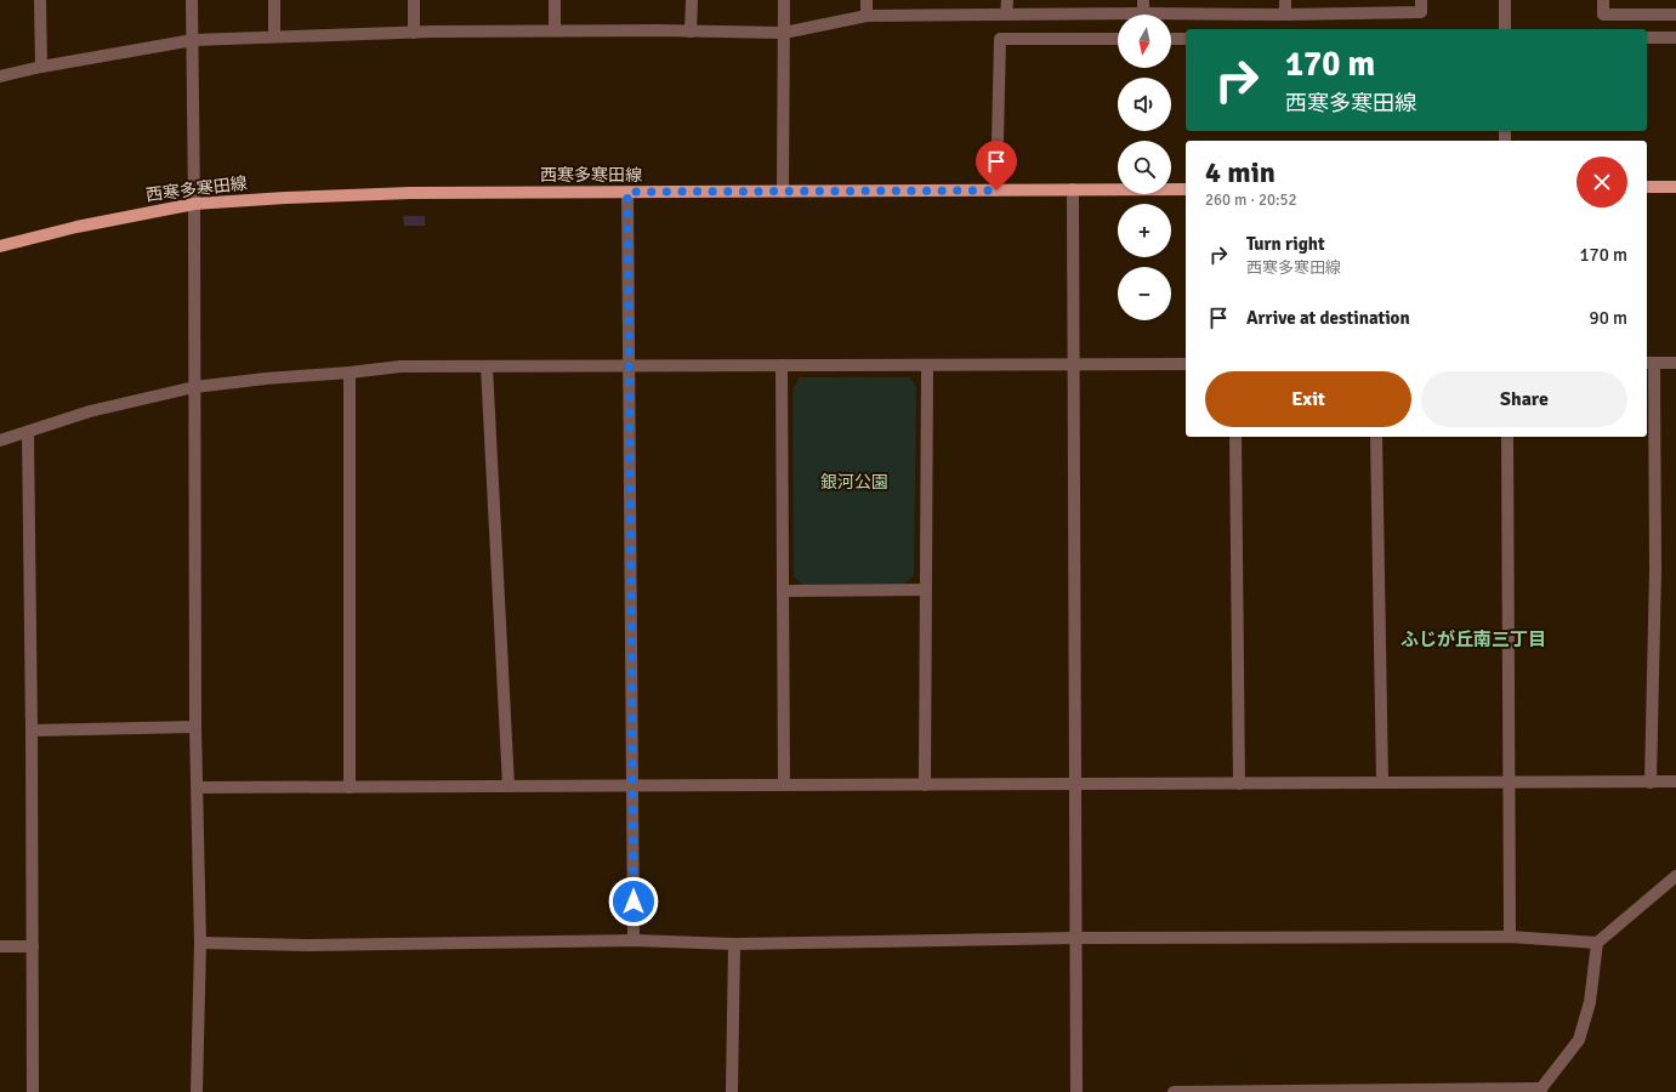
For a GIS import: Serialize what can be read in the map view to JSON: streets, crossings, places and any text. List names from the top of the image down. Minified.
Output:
{"streets":{"main road":["西寒多寒田線"]},"districts":["ふじが丘南三丁目"],"parks":["銀河公園"],"north":"bottom","page":{"map_buttons":["+","−"],"turn":["170 m","西寒多寒田線"],"heading":["4 min","260 m · 20:52"],"list":[{"name":"Turn right","note":"西寒多寒田線","value":"170 m"},{"name":"Arrive at destination","value":"90 m"}],"buttons":["Exit","Share"]}}
